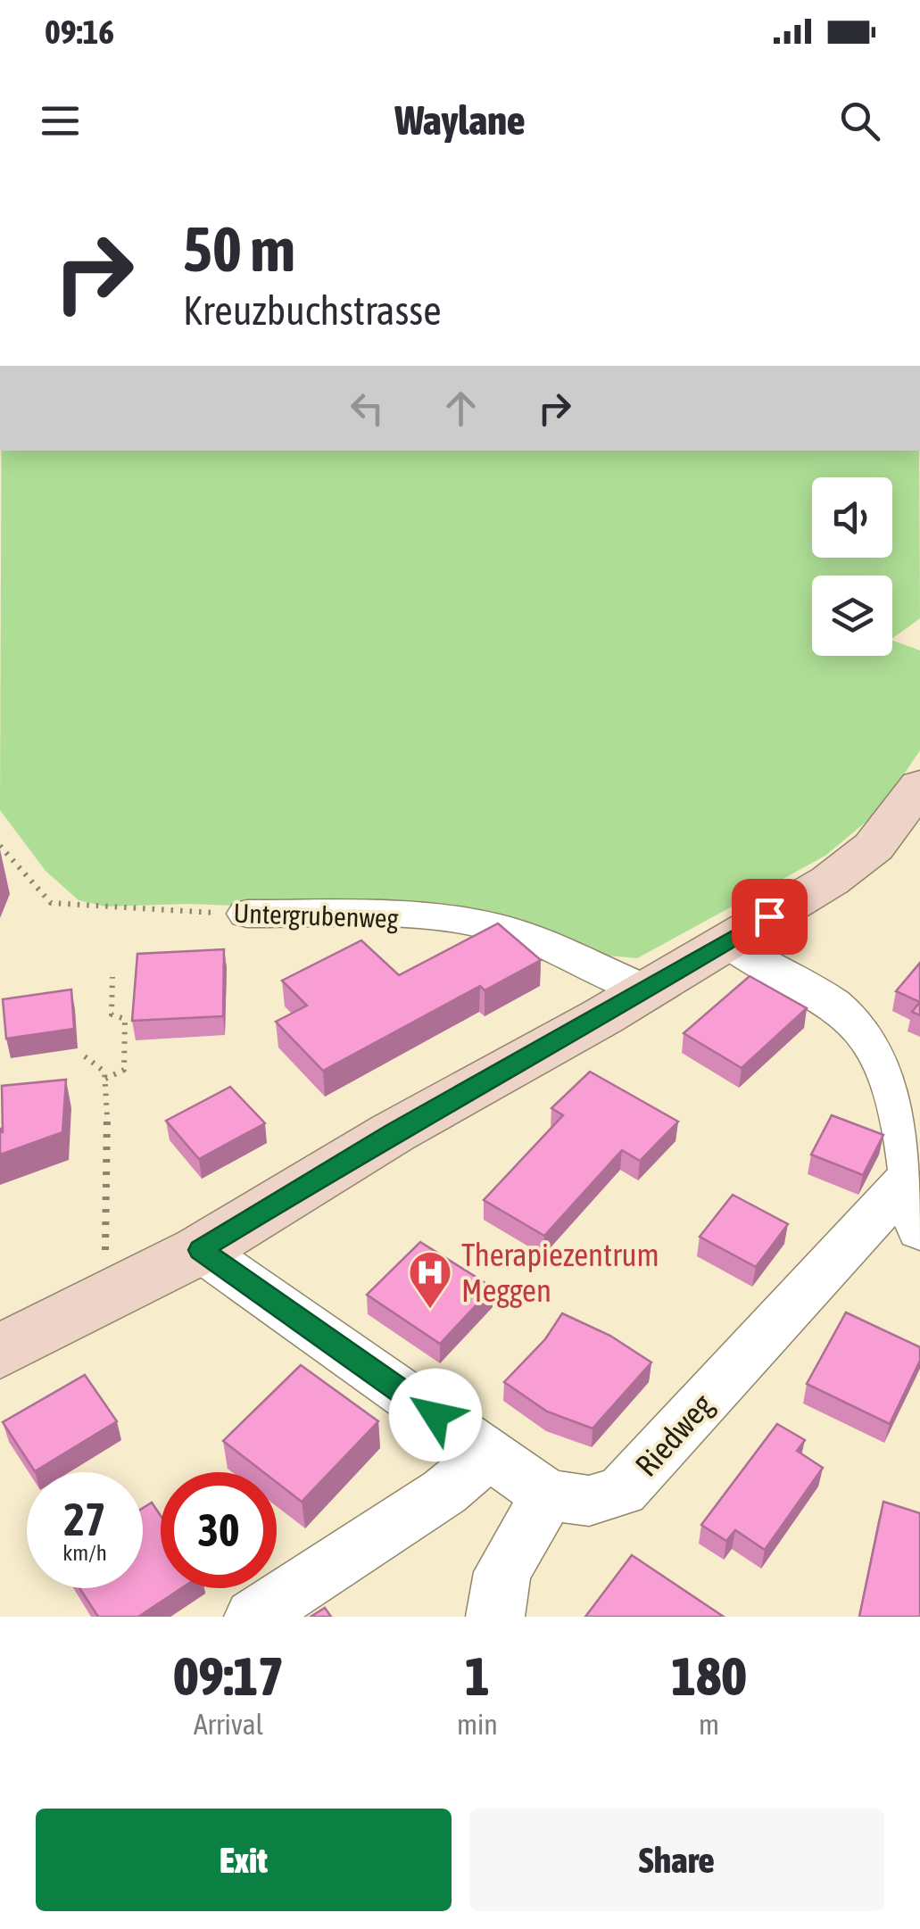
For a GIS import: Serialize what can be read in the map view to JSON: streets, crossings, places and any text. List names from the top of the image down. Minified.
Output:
{"streets":{"street":["Untergrubenweg","Riedweg"]},"places":{"hospital":["Therapiezentrum Meggen"]},"page":{"status":"09:16","header":"Waylane","turn":["50 m","Kreuzbuchstrasse"],"speed":"27 km/h","limit":"30","eta":["09:17","Arrival","1","min","180","m"],"buttons":["Exit","Share"]}}
